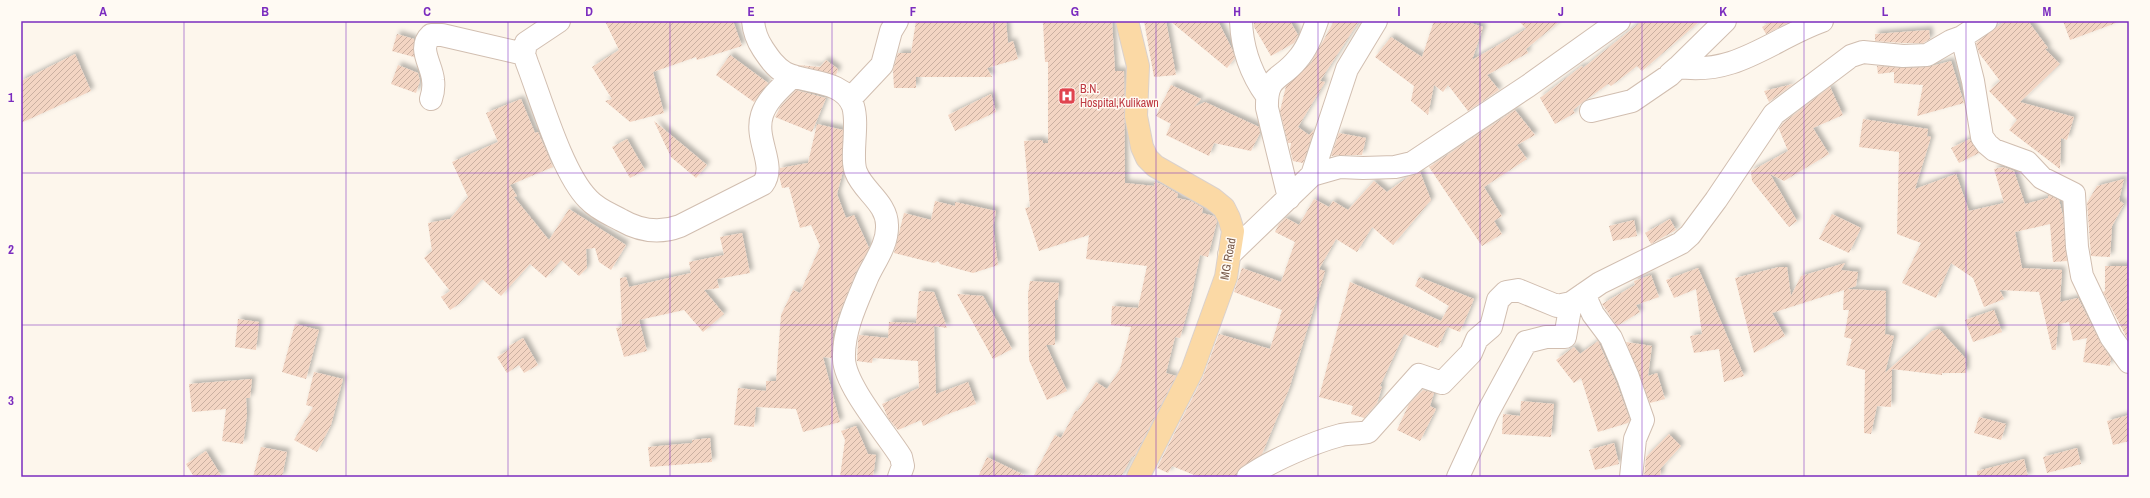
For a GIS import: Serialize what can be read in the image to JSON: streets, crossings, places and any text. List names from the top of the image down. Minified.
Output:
{"streets":{"main road":["MG Road"]},"places":{"hospital":["B.N. Hospital,Kulikawn"]},"grid":{"columns":["A","B","C","D","E","F","G","H","I","J","K","L","M"],"rows":["1","2","3"]}}
